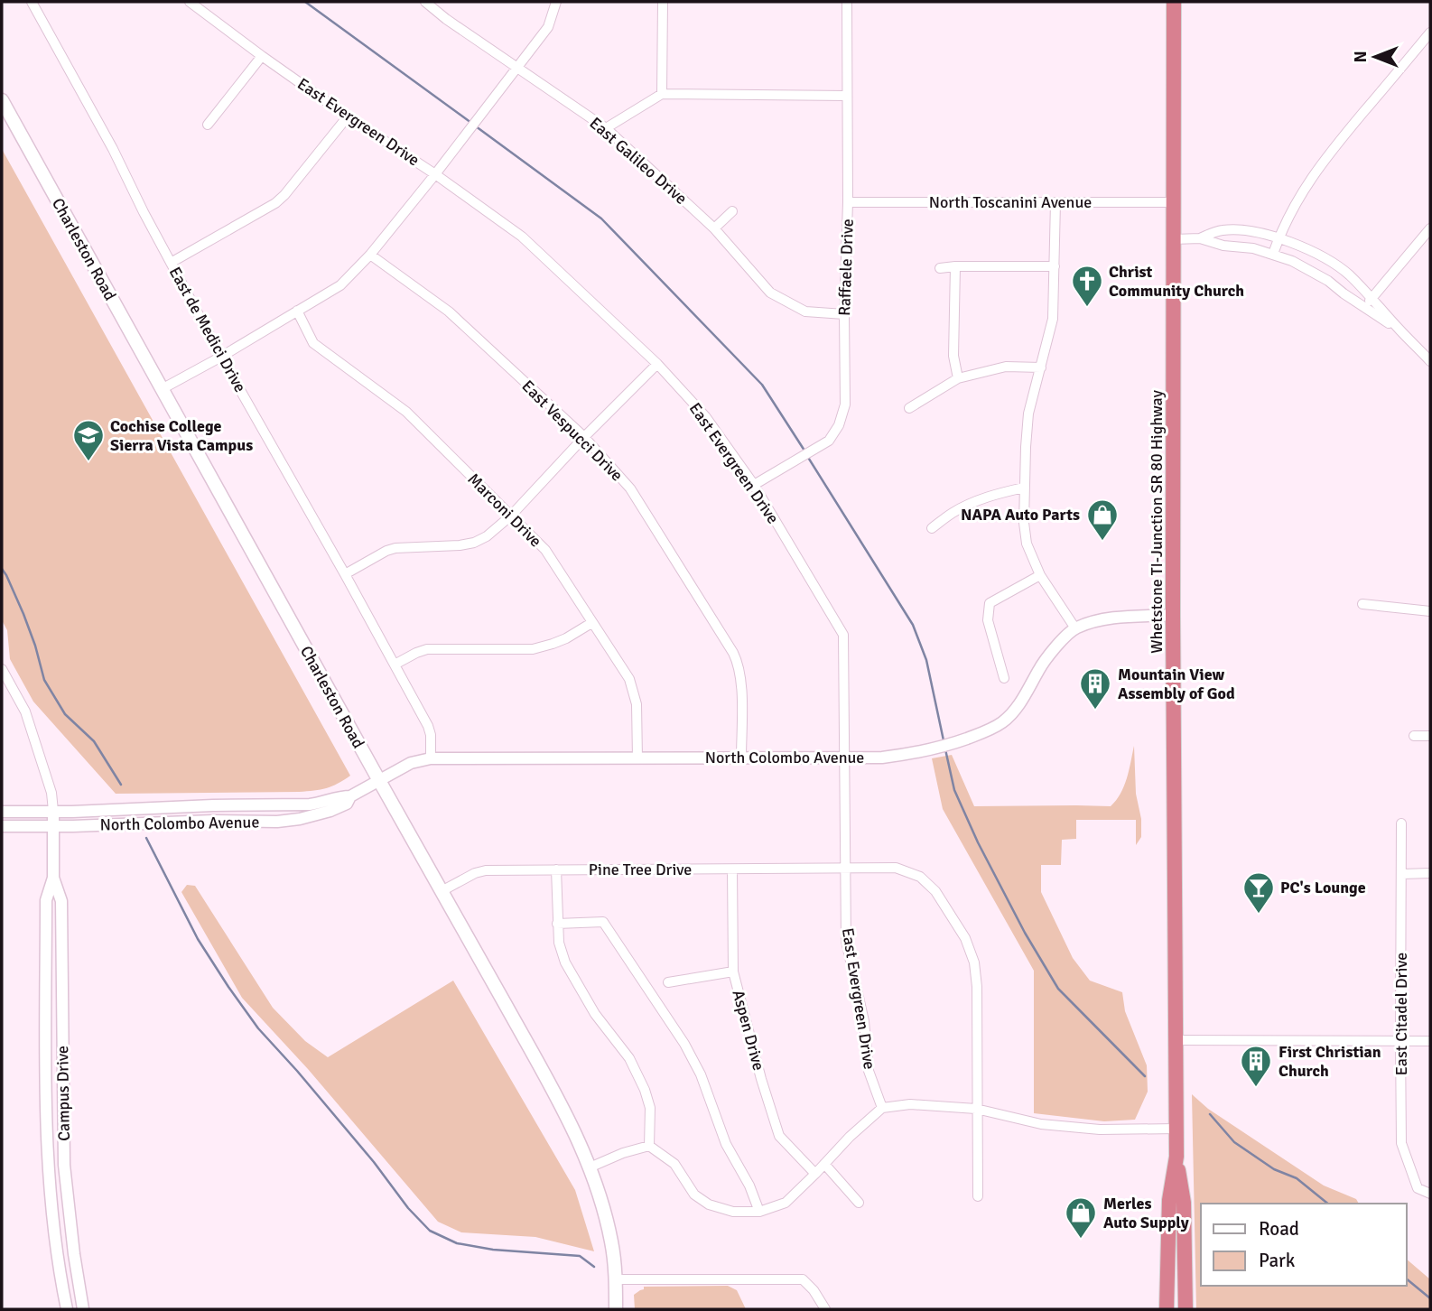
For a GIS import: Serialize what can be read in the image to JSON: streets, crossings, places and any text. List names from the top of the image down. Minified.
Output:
{"streets":{"highway":["Whetstone TI-Junction SR 80 Highway"],"main road":["Charleston Road"],"street":["East Evergreen Drive","East Galileo Drive","North Toscanini Avenue","Raffaele Drive","East de Medici Drive","East Vespucci Drive","Marconi Drive","North Colombo Avenue","Pine Tree Drive","East Citadel Drive","Aspen Drive","Campus Drive"]},"crossings":[["East Evergreen Drive","Raffaele Drive"],["East Evergreen Drive","North Colombo Avenue"],["East Evergreen Drive","Pine Tree Drive"],["East Galileo Drive","Raffaele Drive"],["North Toscanini Avenue","Raffaele Drive"],["North Toscanini Avenue","Whetstone TI-Junction SR 80 Highway"],["Charleston Road","North Colombo Avenue"],["Charleston Road","Pine Tree Drive"],["East de Medici Drive","North Colombo Avenue"],["East Vespucci Drive","North Colombo Avenue"],["Marconi Drive","North Colombo Avenue"],["Whetstone TI-Junction SR 80 Highway","North Colombo Avenue"],["North Colombo Avenue","Campus Drive"],["Pine Tree Drive","Aspen Drive"]],"places":{"church":["Christ Community Church"],"school or university":["Cochise College Sierra Vista Campus"],"shop":["NAPA Auto Parts","Merles Auto Supply"],"building":["Mountain View Assembly of God","First Christian Church"],"bar":["PC's Lounge"]},"legend":["Road","Park"],"north":"left"}
